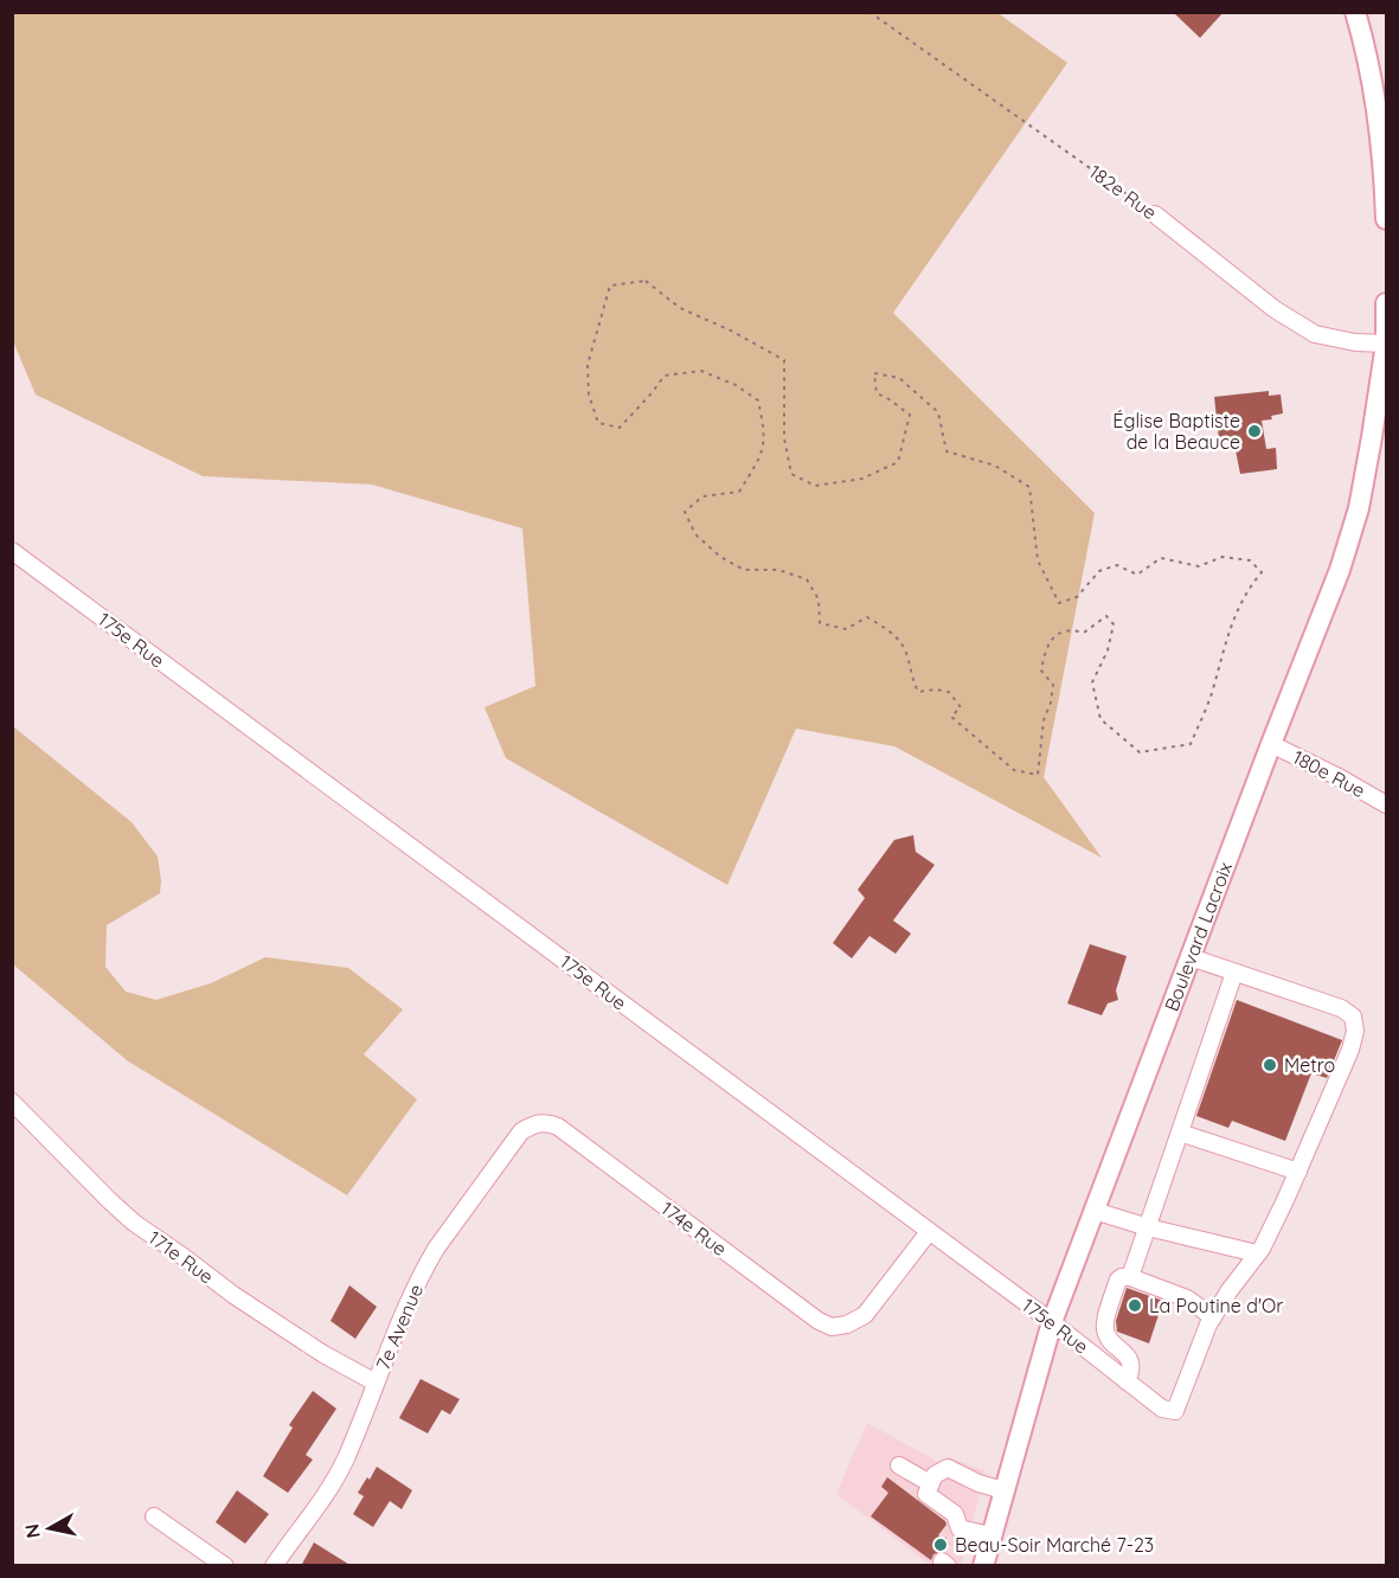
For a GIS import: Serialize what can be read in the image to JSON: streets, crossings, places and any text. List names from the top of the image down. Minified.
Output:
{"streets":{"main road":["Boulevard Lacroix"],"street":["182e Rue","175e Rue","180e Rue","174e Rue","171e Rue","7e Avenue"]},"crossings":[["182e Rue","Boulevard Lacroix"],["175e Rue","Boulevard Lacroix"],["175e Rue","174e Rue"],["180e Rue","Boulevard Lacroix"],["174e Rue","7e Avenue"],["171e Rue","7e Avenue"]],"places":["Église Baptiste de la Beauce","Metro","La Poutine d'Or","Beau-Soir Marché 7-23"],"north":"left"}
